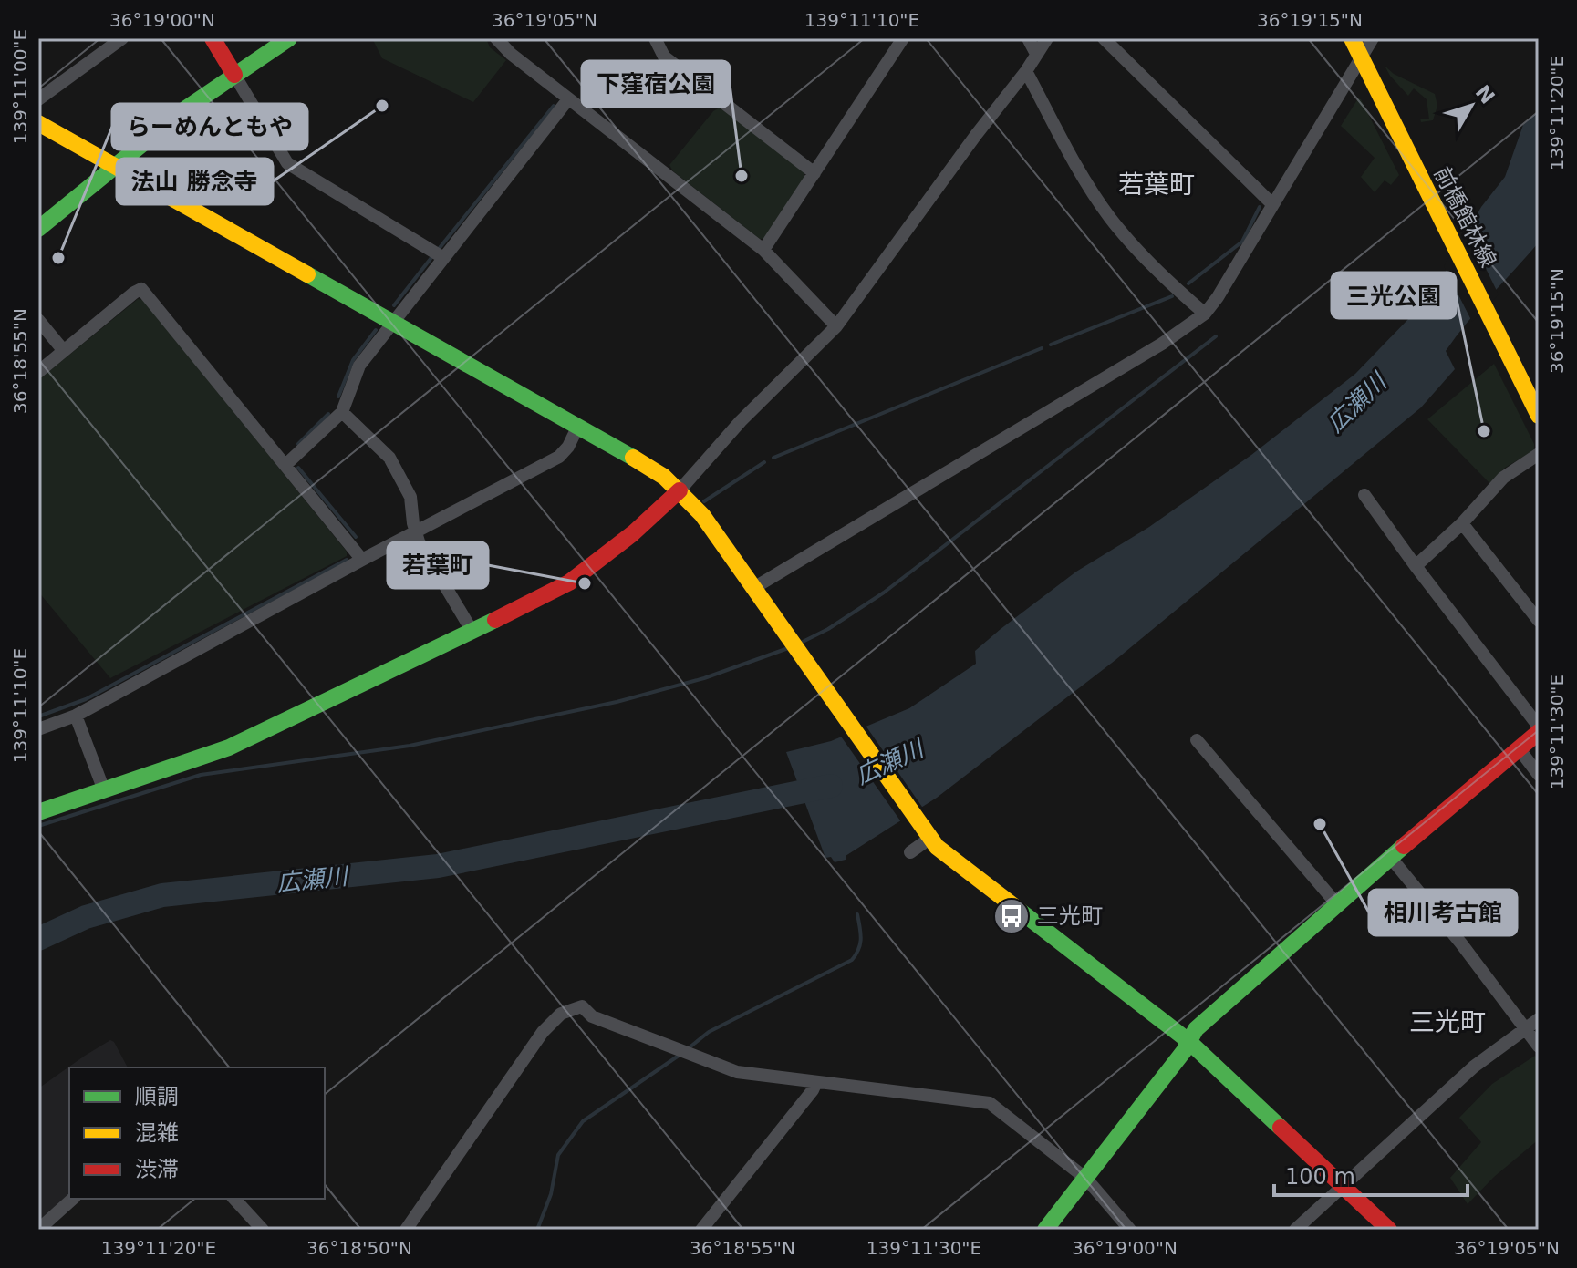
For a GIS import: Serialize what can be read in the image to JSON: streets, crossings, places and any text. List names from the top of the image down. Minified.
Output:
{"streets":{"street":["前橋館林線"]},"districts":["若葉町","三光町"],"water":["広瀬川"],"places":{"other":["法山 勝念寺","下窪宿公園","らーめんともや","三光公園","若葉町","相川考古館"],"bus stop":["三光町"]},"legend":["順調","混雑","渋滞"],"scale_bar":"100 m","north":"top right","coordinates":["36°19'00\"N","36°19'05\"N","139°11'10\"E","36°19'15\"N","139°11'00\"E","139°11'20\"E","36°18'55\"N","139°11'30\"E","36°18'50\"N"]}
